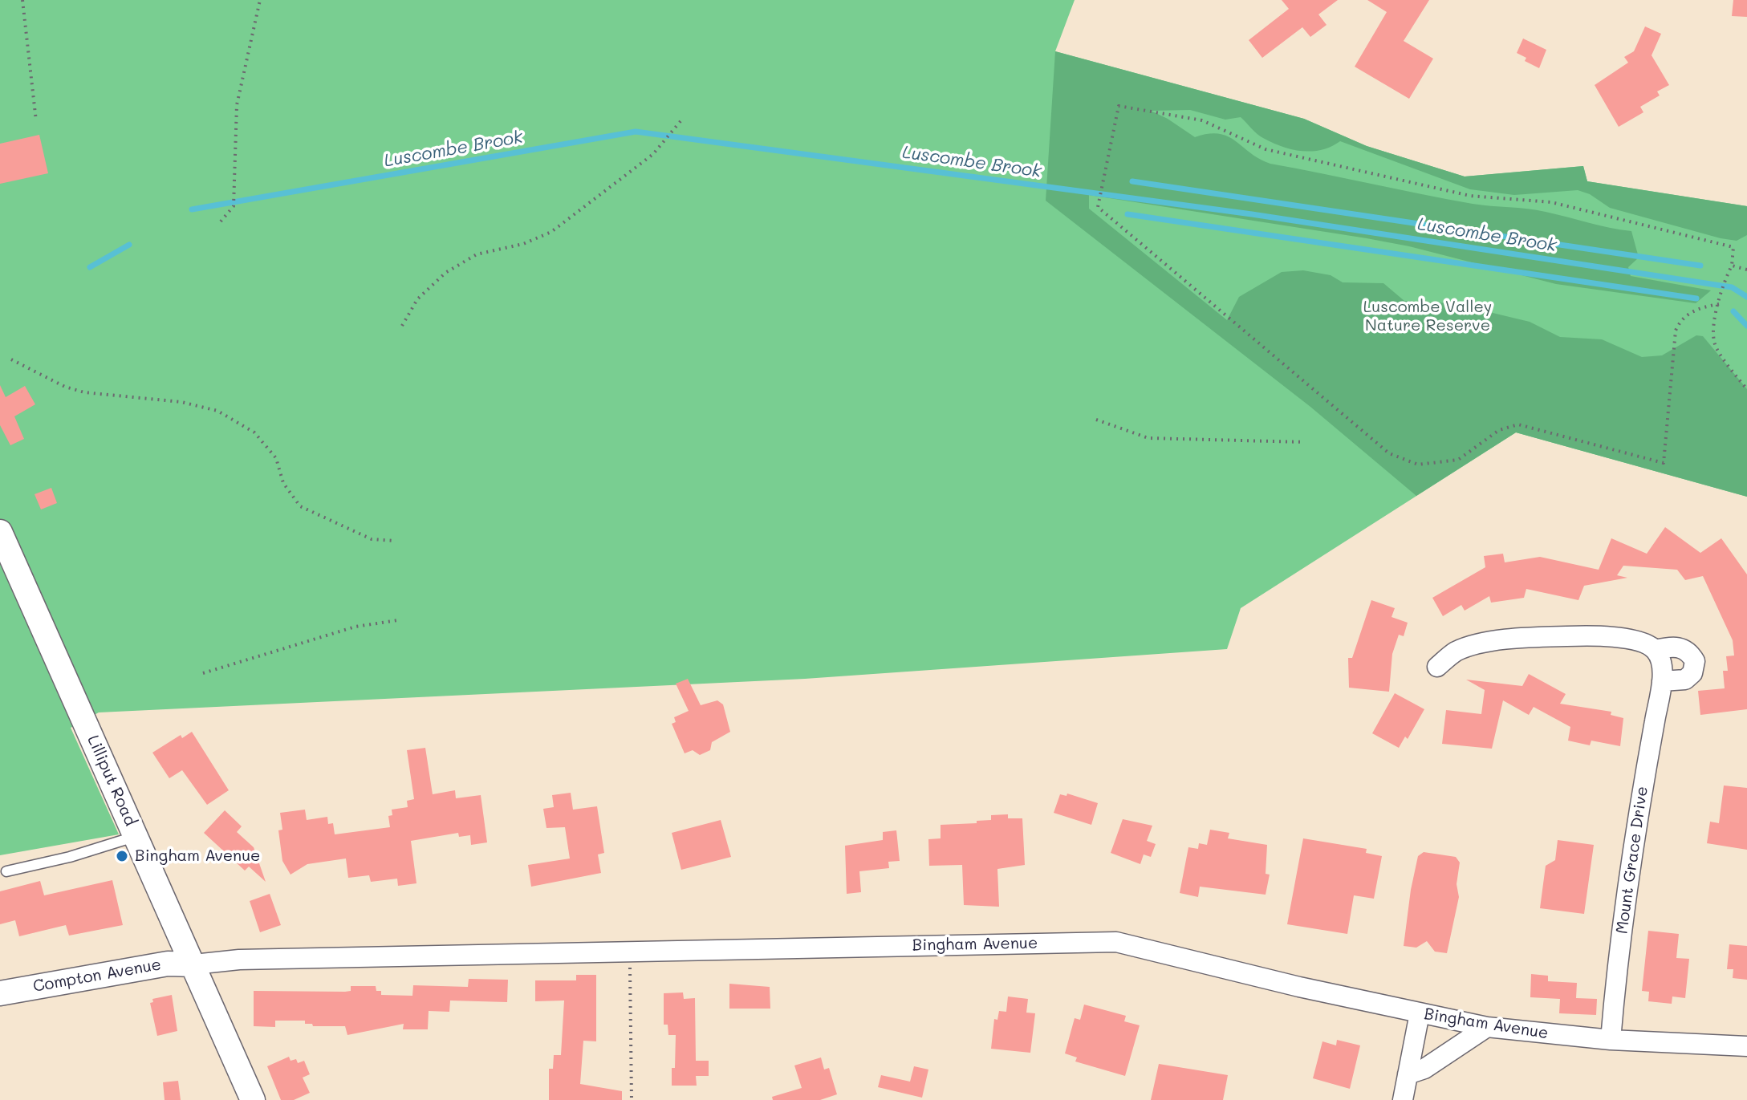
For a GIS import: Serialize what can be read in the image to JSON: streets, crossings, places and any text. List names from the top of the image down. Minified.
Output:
{"streets":{"street":["Lilliput Road","Mount Grace Drive","Bingham Avenue","Compton Avenue"]},"crossings":[["Lilliput Road","Bingham Avenue"],["Lilliput Road","Compton Avenue"],["Mount Grace Drive","Bingham Avenue"],["Bingham Avenue","Compton Avenue"]],"water":["Luscombe Brook"],"parks":["Luscombe Valley Nature Reserve"],"places":["Bingham Avenue"]}
